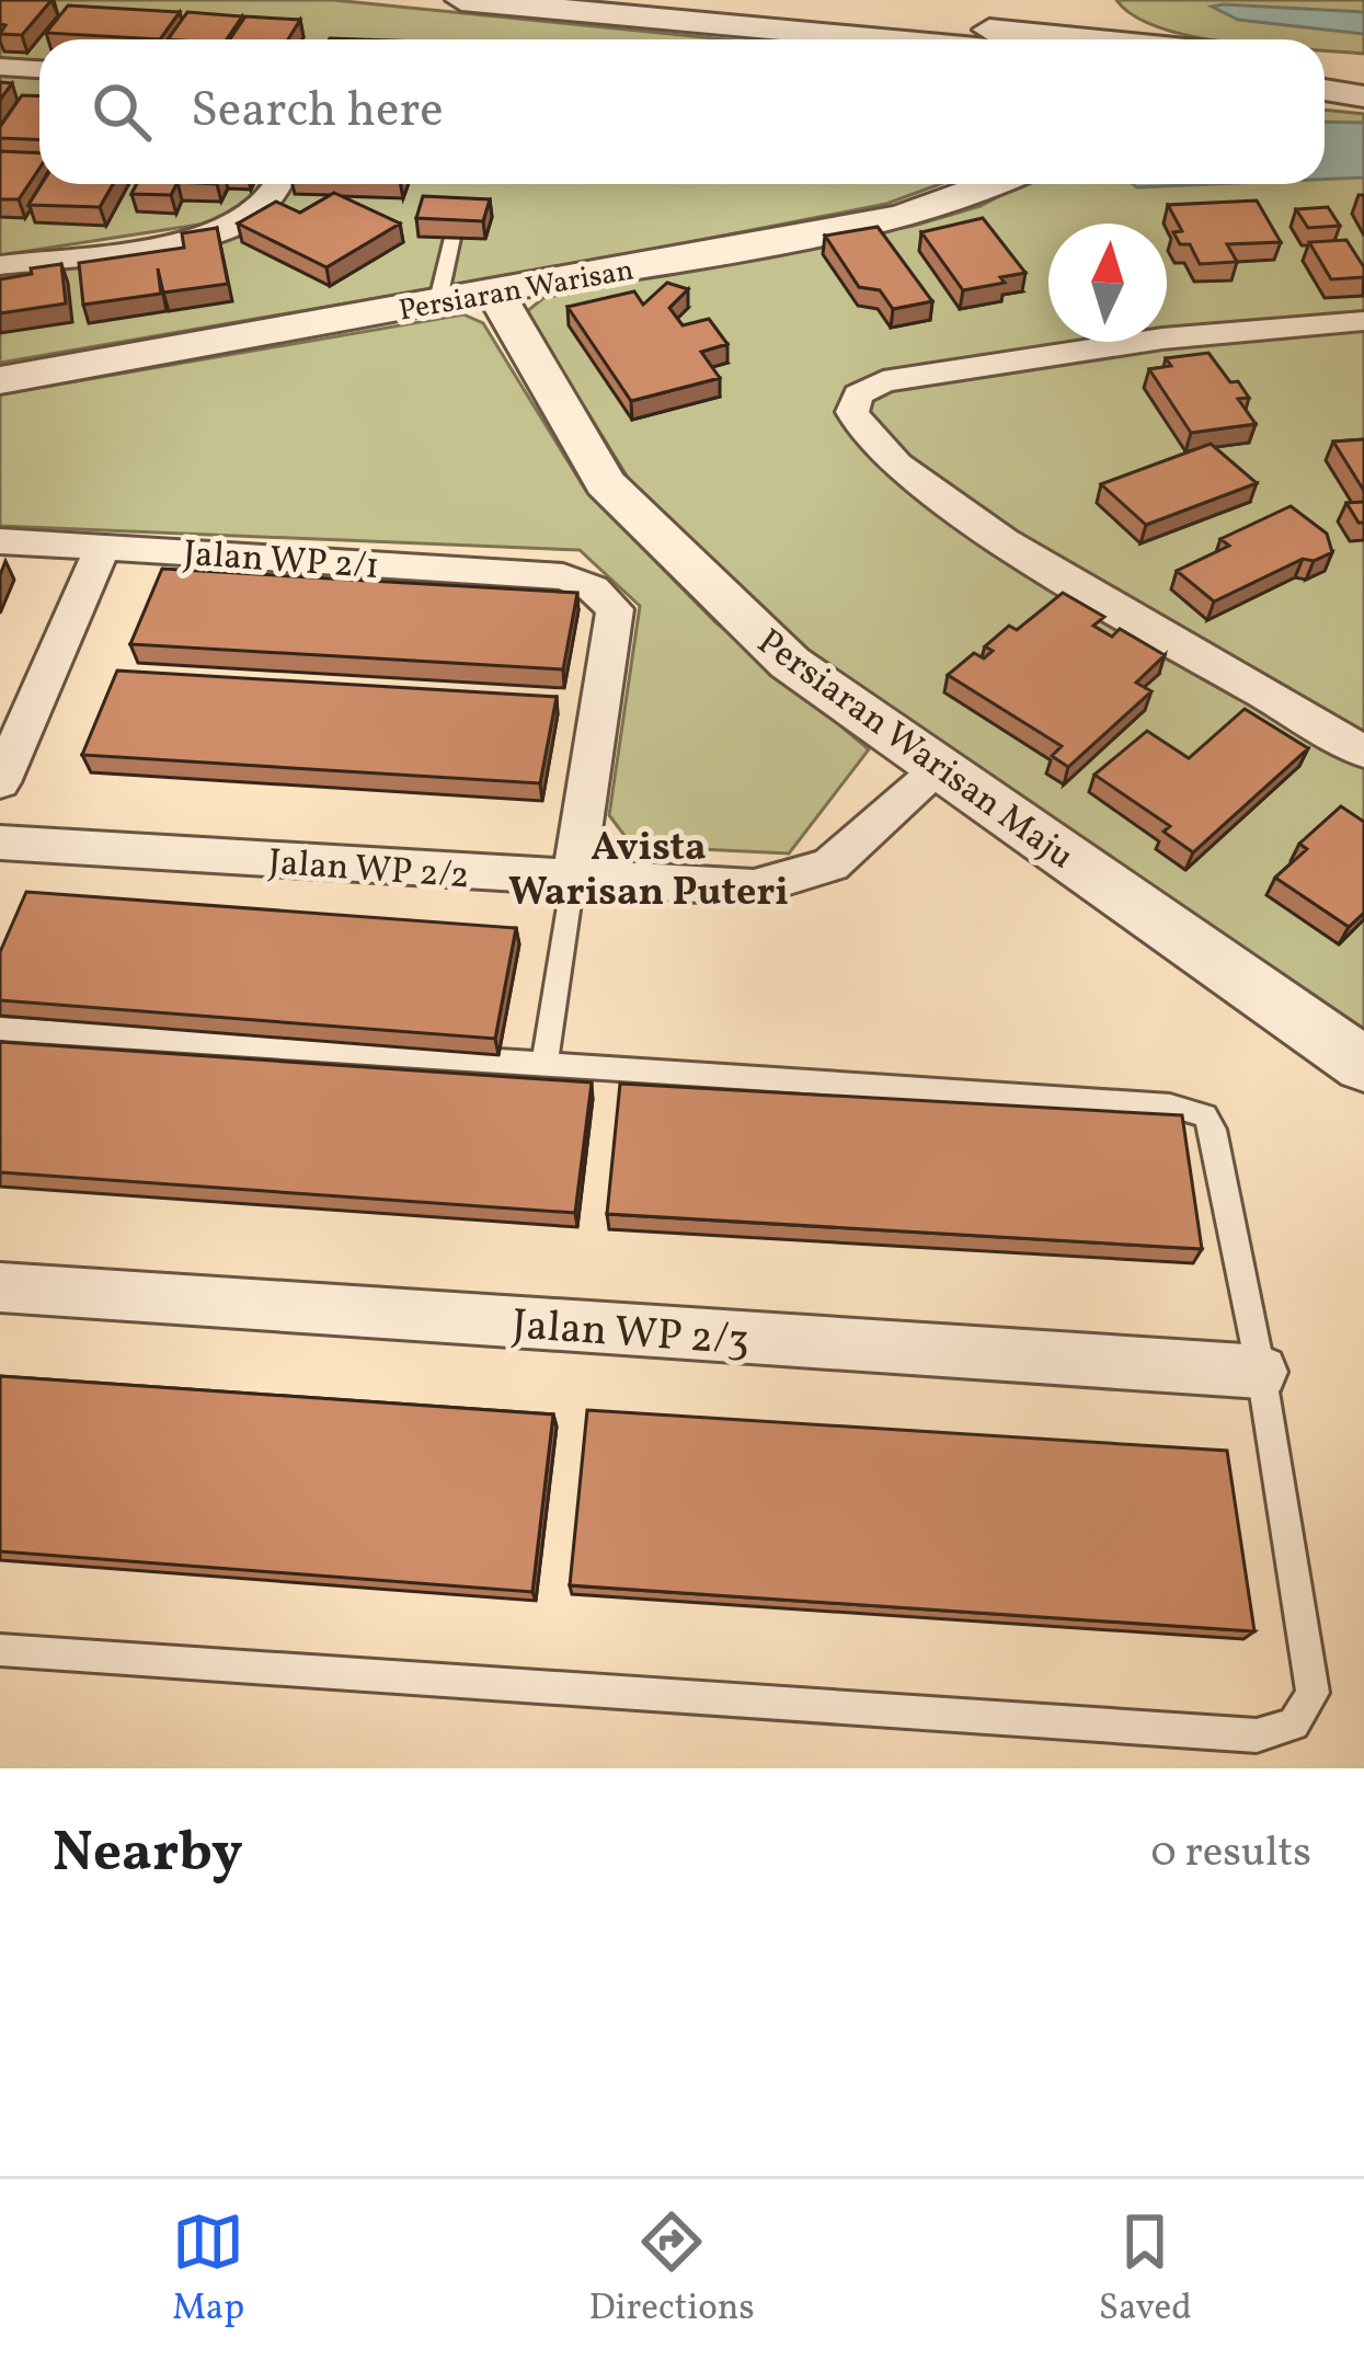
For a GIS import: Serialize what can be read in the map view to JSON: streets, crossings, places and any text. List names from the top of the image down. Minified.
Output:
{"streets":{"street":["Persiaran Warisan","Jalan WP 2/1","Persiaran Warisan Maju","Jalan WP 2/2","Jalan WP 2/3"]},"crossings":[["Persiaran Warisan","Persiaran Warisan Maju"],["Jalan WP 2/1","Jalan WP 2/2"],["Persiaran Warisan Maju","Jalan WP 2/2"]],"districts":["Avista Warisan Puteri"],"north":"top","page":{"search":"Search here","heading":["Nearby","0 results"],"nav":["Map","Directions","Saved"]}}
